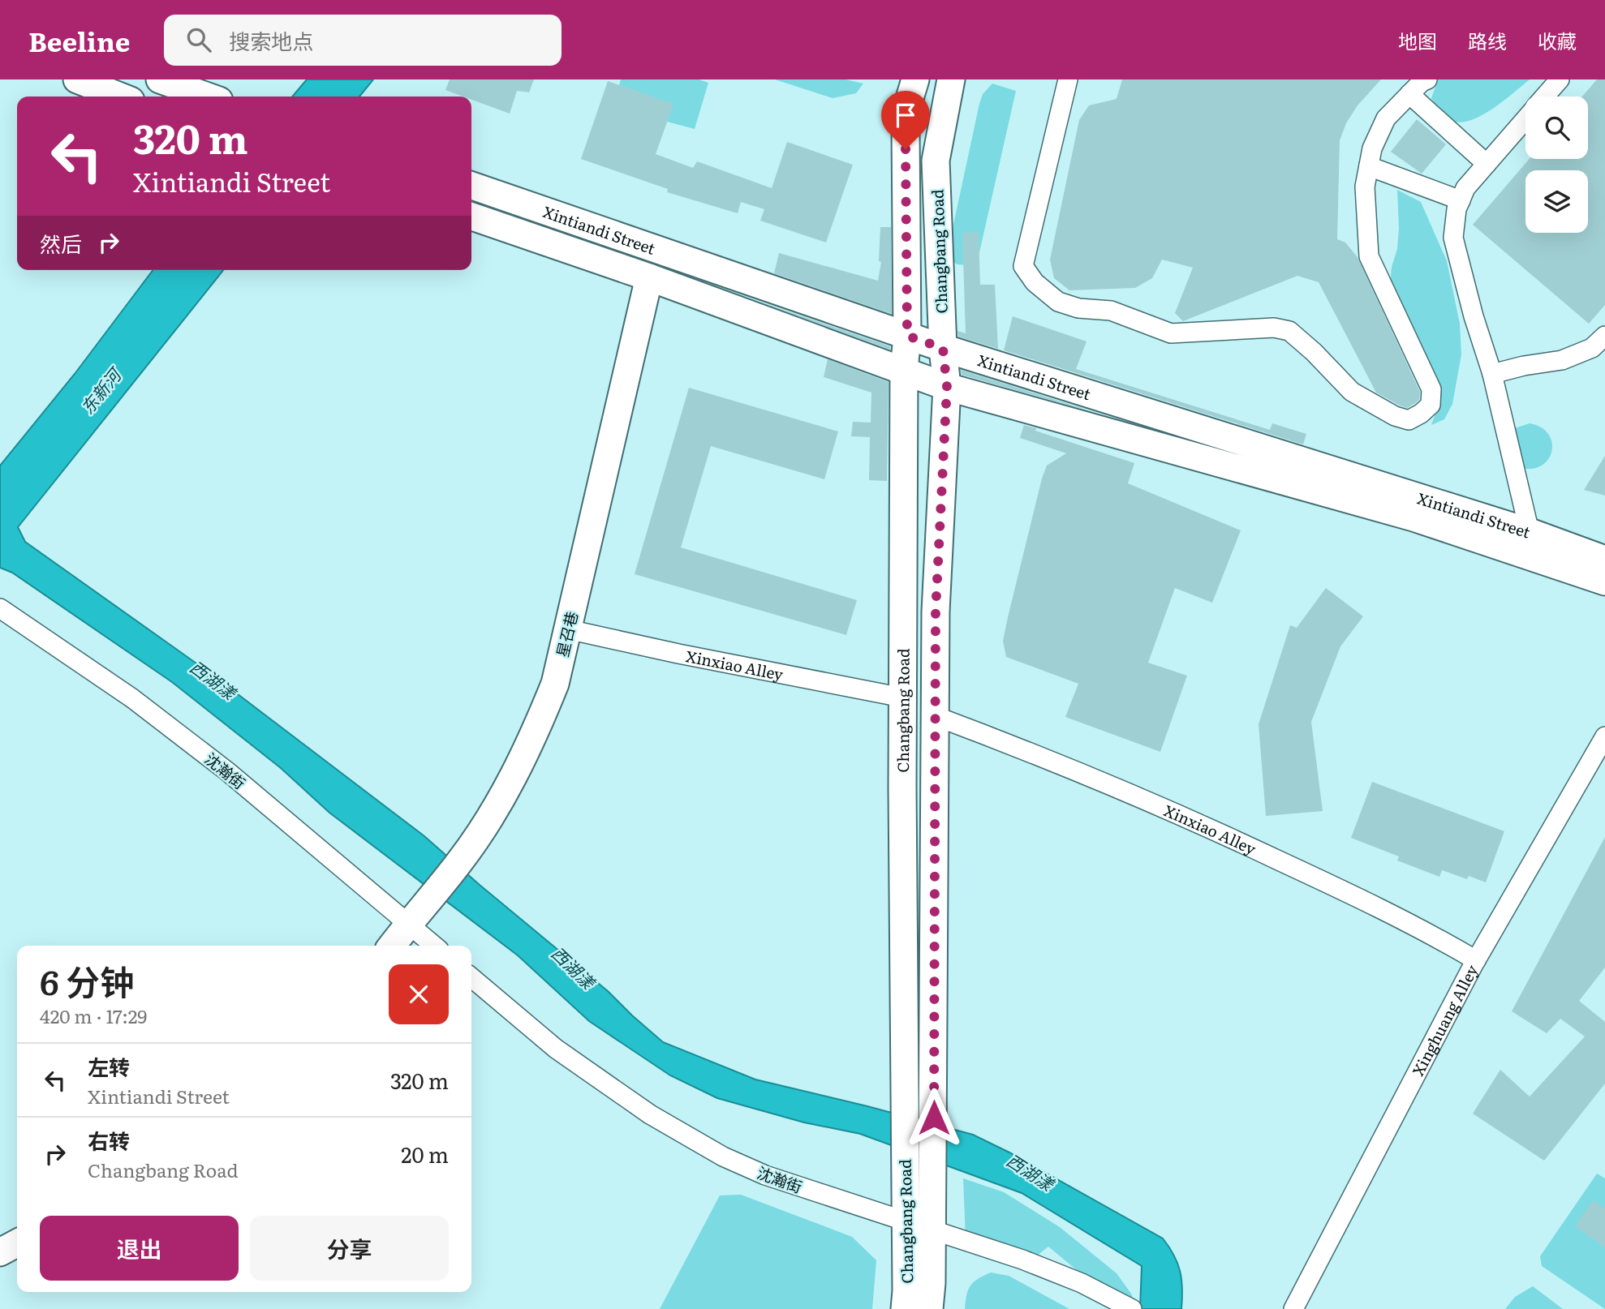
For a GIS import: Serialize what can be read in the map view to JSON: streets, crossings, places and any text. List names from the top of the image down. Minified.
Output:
{"streets":{"main road":["Xintiandi Street","Changbang Road","星召巷"],"street":["Xinxiao Alley","沈瀚街","Xinghuang Alley"]},"crossings":[["Xintiandi Street","Changbang Road"],["Xintiandi Street","星召巷"],["Changbang Road","Xinxiao Alley"],["Changbang Road","沈瀚街"],["星召巷","Xinxiao Alley"],["星召巷","沈瀚街"],["Xinxiao Alley","Xinghuang Alley"]],"water":["东新河","西湖漾"],"page":{"header":"Beeline","search":"搜索地点","nav":["地图","路线","收藏"],"turn":["320 m","Xintiandi Street"],"then":"然后","heading":["6 分钟","420 m · 17:29"],"list":[{"name":"左转","note":"Xintiandi Street","value":"320 m"},{"name":"右转","note":"Changbang Road","value":"20 m"}],"buttons":["退出","分享"]}}
